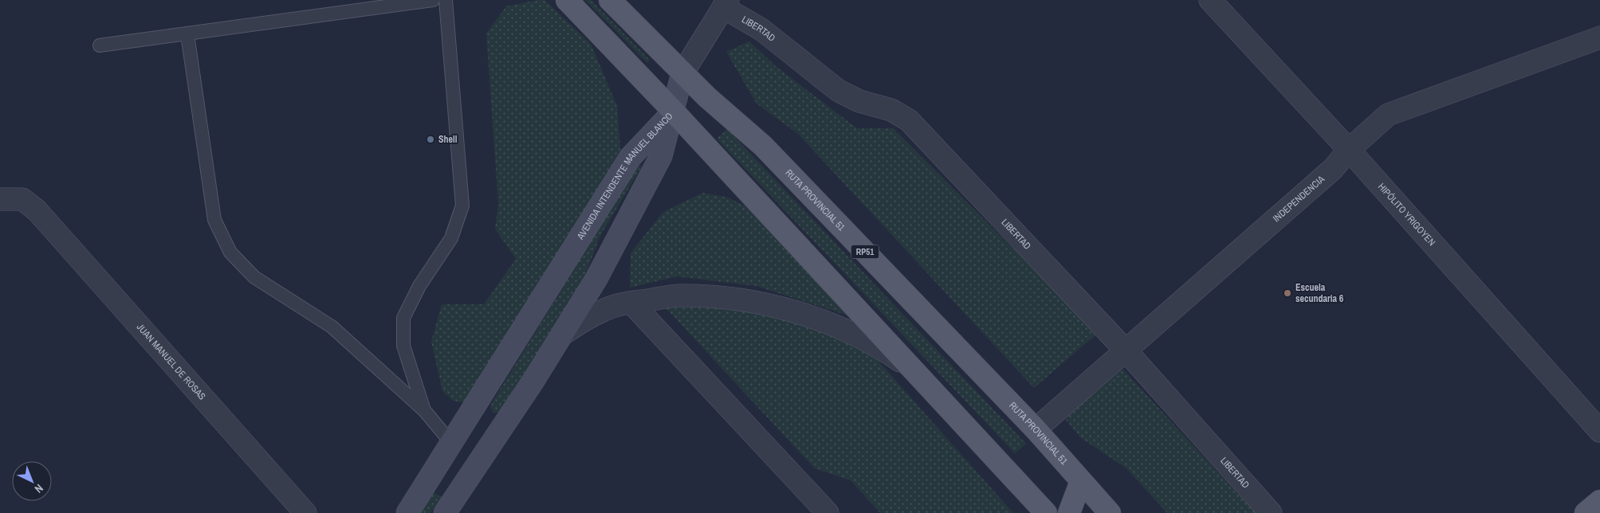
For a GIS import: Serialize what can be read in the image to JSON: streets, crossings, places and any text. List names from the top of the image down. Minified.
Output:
{"streets":{"main road":["AVENIDA INTENDENTE MANUEL BLANCO","RUTA PROVINCIAL 51","RP51"],"street":["LIBERTAD","INDEPENDENCIA","HIPÓLITO YRIGOYEN","JUAN MANUEL DE ROSAS"]},"crossings":[["LIBERTAD","INDEPENDENCIA"],["INDEPENDENCIA","RUTA PROVINCIAL 51"],["INDEPENDENCIA","HIPÓLITO YRIGOYEN"]],"places":["Shell","Escuela secundaria 6"],"north":"bottom right"}
